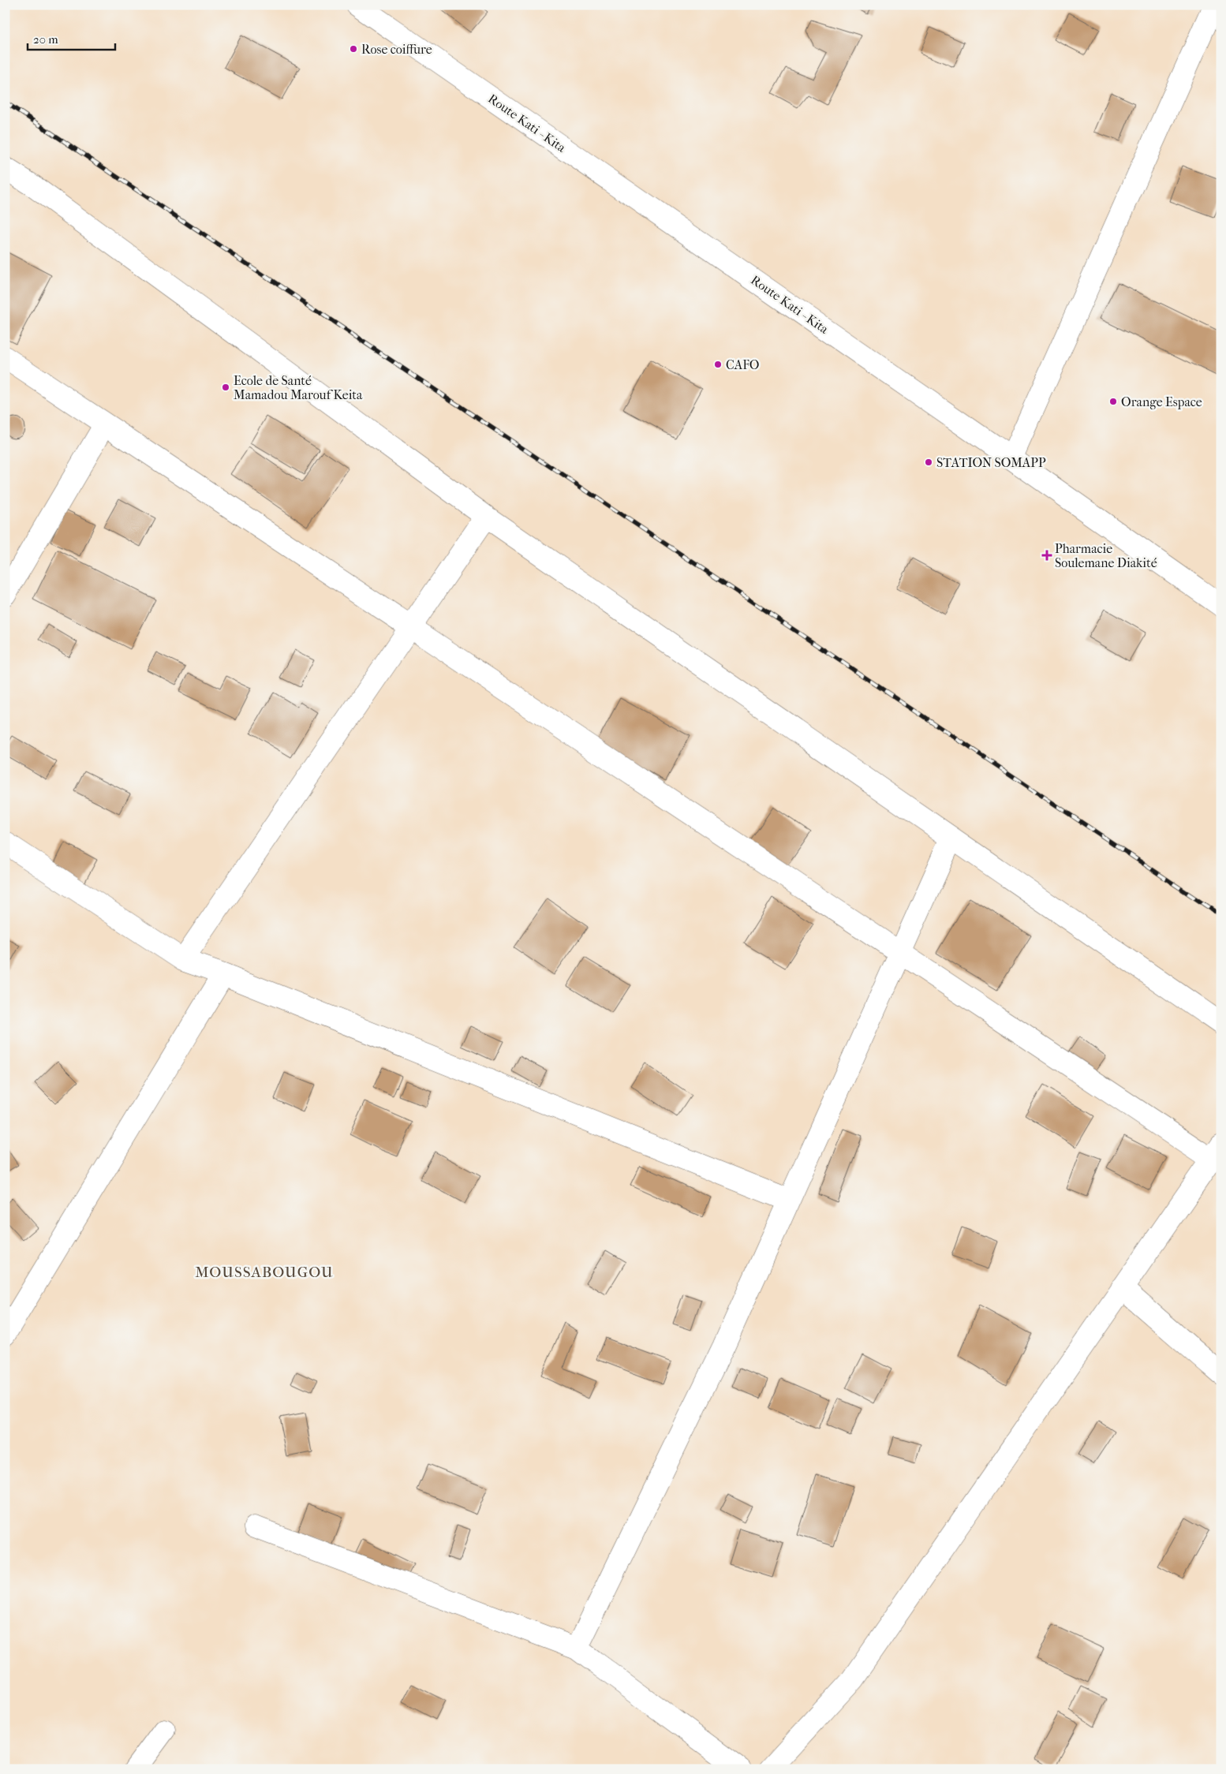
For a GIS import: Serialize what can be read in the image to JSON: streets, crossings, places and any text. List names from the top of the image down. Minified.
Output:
{"streets":{"street":["Route Kati - Kita"]},"districts":["MOUSSABOUGOU"],"places":{"other":["Rose coiffure","CAFO","Ecole de Santé Mamadou Marouf Keita","Orange Espace","STATION SOMAPP"],"health":["Pharmacie Soulemane Diakité"]},"scale_bar":"20 m"}
